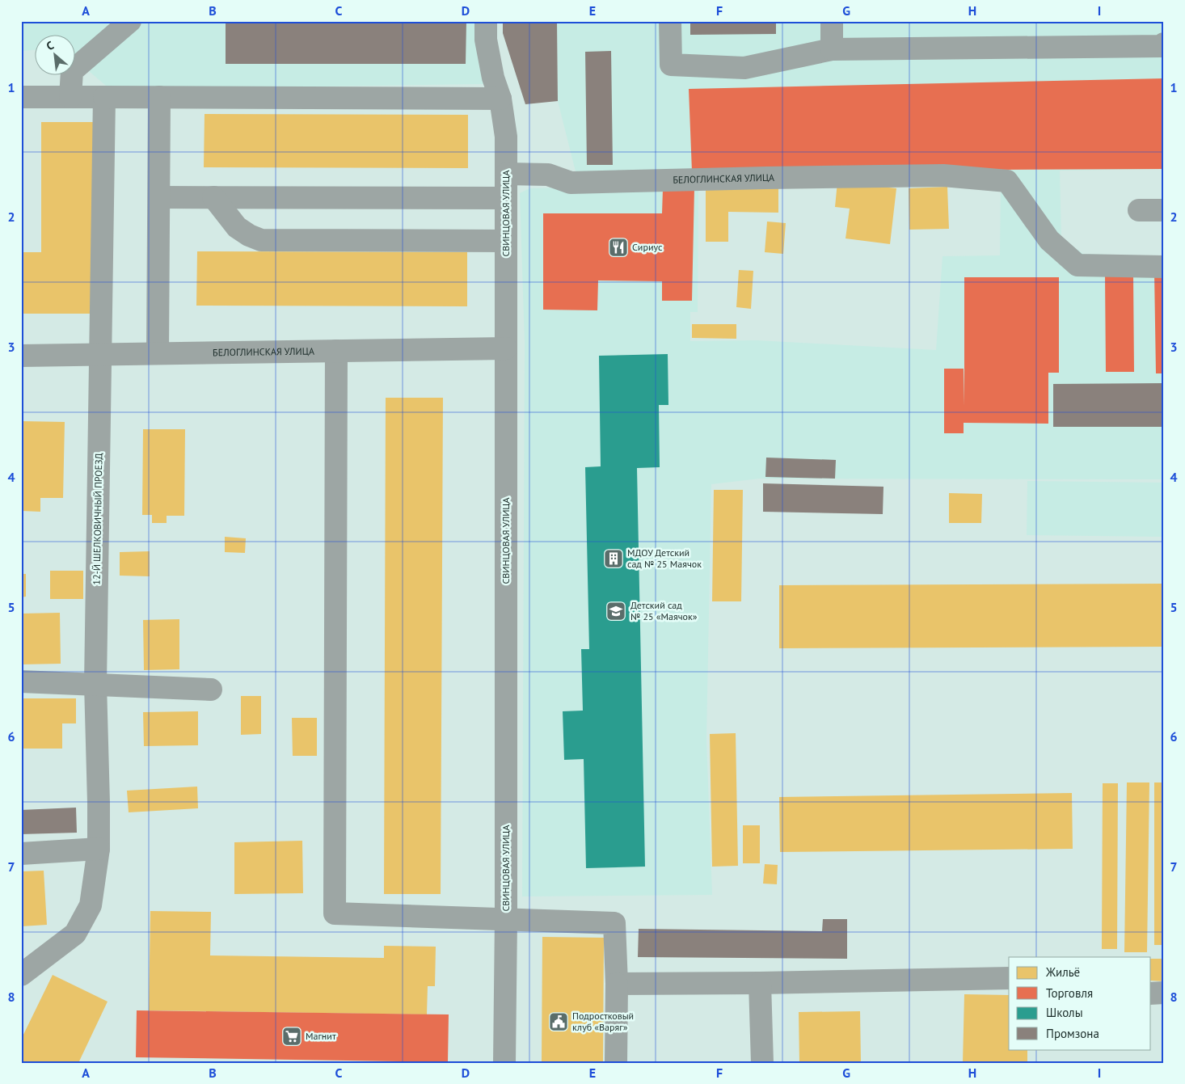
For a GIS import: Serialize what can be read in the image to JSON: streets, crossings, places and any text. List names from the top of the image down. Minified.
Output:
{"streets":{"street":["БЕЛОГЛИНСКАЯ УЛИЦА","СВИНЦОВАЯ УЛИЦА","12-Й ШЕЛКОВИЧНЫЙ ПРОЕЗД"]},"crossings":[["БЕЛОГЛИНСКАЯ УЛИЦА","СВИНЦОВАЯ УЛИЦА"],["БЕЛОГЛИНСКАЯ УЛИЦА","12-Й ШЕЛКОВИЧНЫЙ ПРОЕЗД"]],"places":{"restaurant":["Сириус"],"building":["МДОУ Детский сад № 25 Маячок"],"school or university":["Детский сад № 25 «Маячок»"],"public building":["Подростковый клуб «Варяг»"],"supermarket":["Магнит"]},"legend":["Жильё","Торговля","Школы","Промзона"],"north":"top left","grid":{"columns":["A","B","C","D","E","F","G","H","I"],"rows":["1","2","3","4","5","6","7","8"]}}
